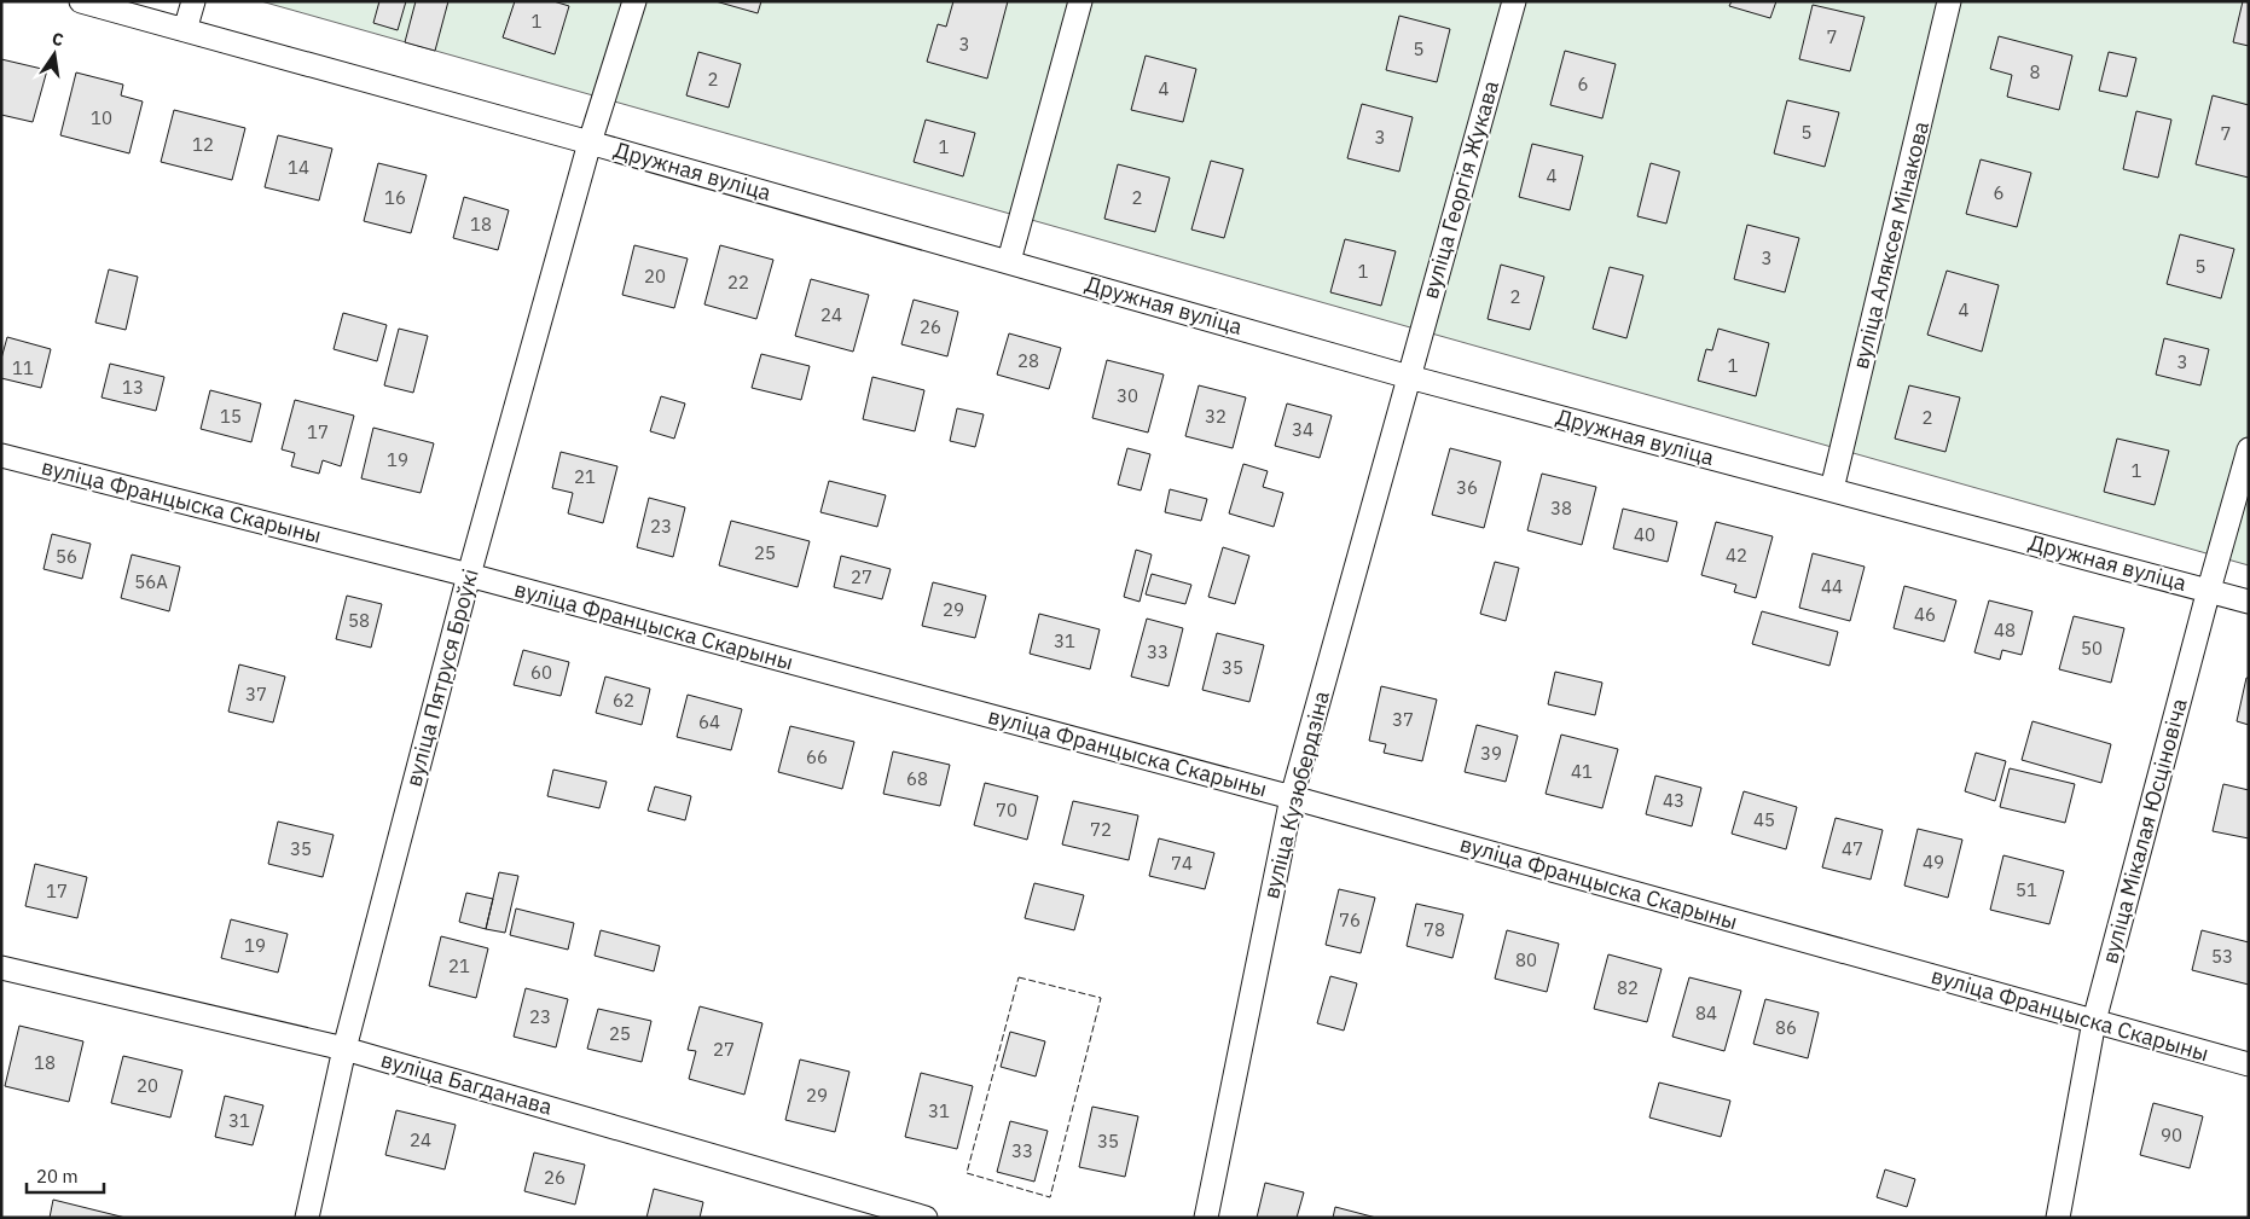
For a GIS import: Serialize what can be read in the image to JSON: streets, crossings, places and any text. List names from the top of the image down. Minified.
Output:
{"streets":{"street":["Дружная вуліца","вуліца Георгія Жукава","вуліца Аляксея Мінакова","вуліца Францыска Скарыны","вуліца Пятруся Броўкі","вуліца Кузюбердзіна","вуліца Мікалая Юсціновіча","вуліца Багданава"]},"crossings":[["Дружная вуліца","вуліца Георгія Жукава"],["Дружная вуліца","вуліца Аляксея Мінакова"],["Дружная вуліца","вуліца Пятруся Броўкі"],["Дружная вуліца","вуліца Кузюбердзіна"],["Дружная вуліца","вуліца Мікалая Юсціновіча"],["вуліца Георгія Жукава","вуліца Кузюбердзіна"],["вуліца Францыска Скарыны","вуліца Пятруся Броўкі"],["вуліца Францыска Скарыны","вуліца Кузюбердзіна"],["вуліца Францыска Скарыны","вуліца Мікалая Юсціновіча"],["вуліца Пятруся Броўкі","вуліца Багданава"]],"house_numbers":["1","7","3","5","8","2","6","4","10","5","7","3","12","1","14","4","6","16","2","18","3","5","1","20","22","2","4","24","26","28","3","1","11","13","30","15","32","2","34","17","19","1","21","36","38","23","40","25","42","56","27","56А","44","29","46","58","48","31","50","33","35","60","37","62","37","64","39","66","41","68","43","70","45","72","35","47","49","74","51","17","76","78","19","53","80","21","82","84","23","86","25","27","18","20","29","31","31","90","24","35","33","26"],"scale_bar":"20 m","north":"top"}
